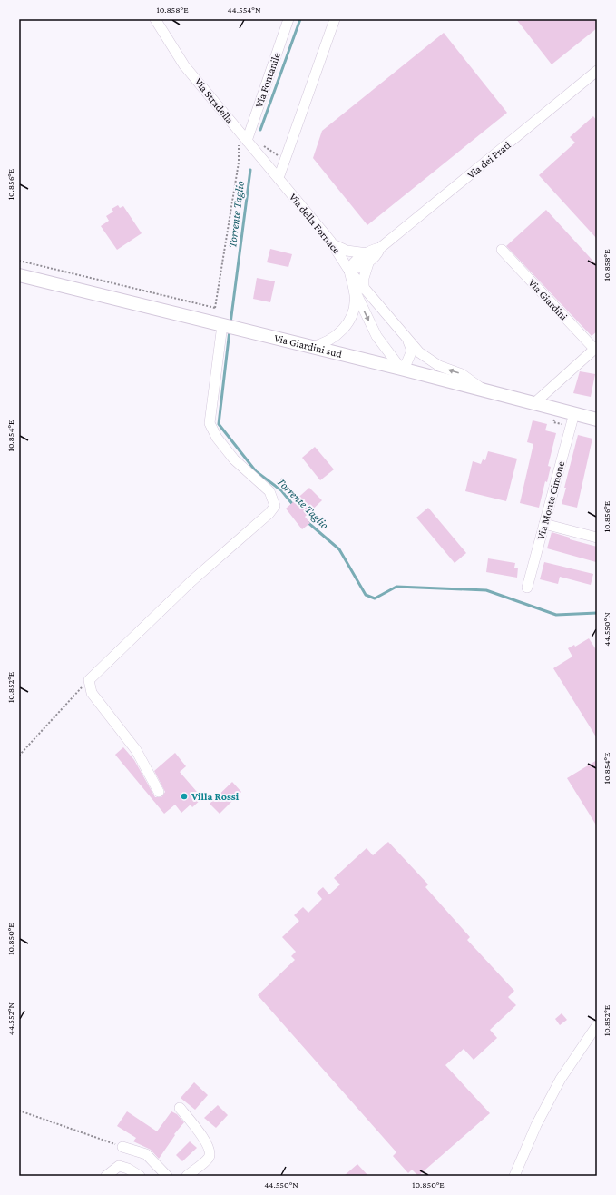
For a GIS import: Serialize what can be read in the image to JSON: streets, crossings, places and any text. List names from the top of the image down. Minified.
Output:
{"streets":{"main road":["Via Giardini sud"],"street":["Via Fontanile","Via Stradella","Via dei Prati","Via della Fornace","Via Giardini","Via Monte Cimone"]},"crossings":[["Via Fontanile","Via Stradella"],["Via Stradella","Via della Fornace"],["Via dei Prati","Via della Fornace"],["Via Giardini","Via Giardini sud"],["Via Giardini sud","Via Monte Cimone"]],"water":["Torrente Taglio"],"places":["Villa Rossi"],"coordinates":["10.858°E","44.554°N","10.856°E","10.854°E","44.550°N","10.852°E","10.850°E","44.552°N"]}
